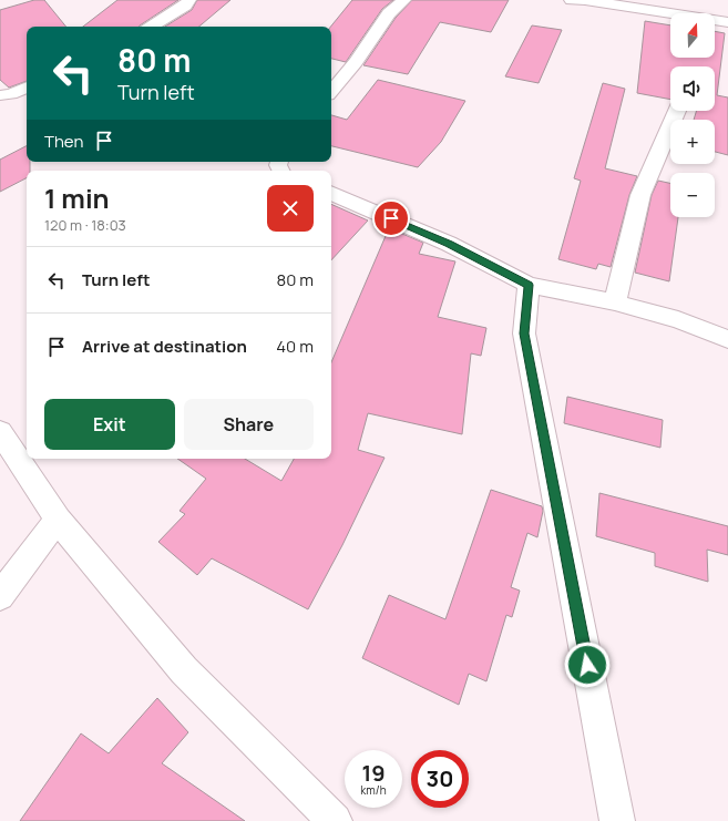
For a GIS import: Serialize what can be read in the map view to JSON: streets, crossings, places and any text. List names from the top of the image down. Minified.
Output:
{"north":"top","page":{"map_buttons":["+","−"],"turn":["80 m","Turn left"],"then":"Then","heading":["1 min","120 m · 18:03"],"list":[{"name":"Turn left","value":"80 m"},{"name":"Arrive at destination","value":"40 m"}],"buttons":["Exit","Share"],"speed":"19 km/h","limit":"30"}}
